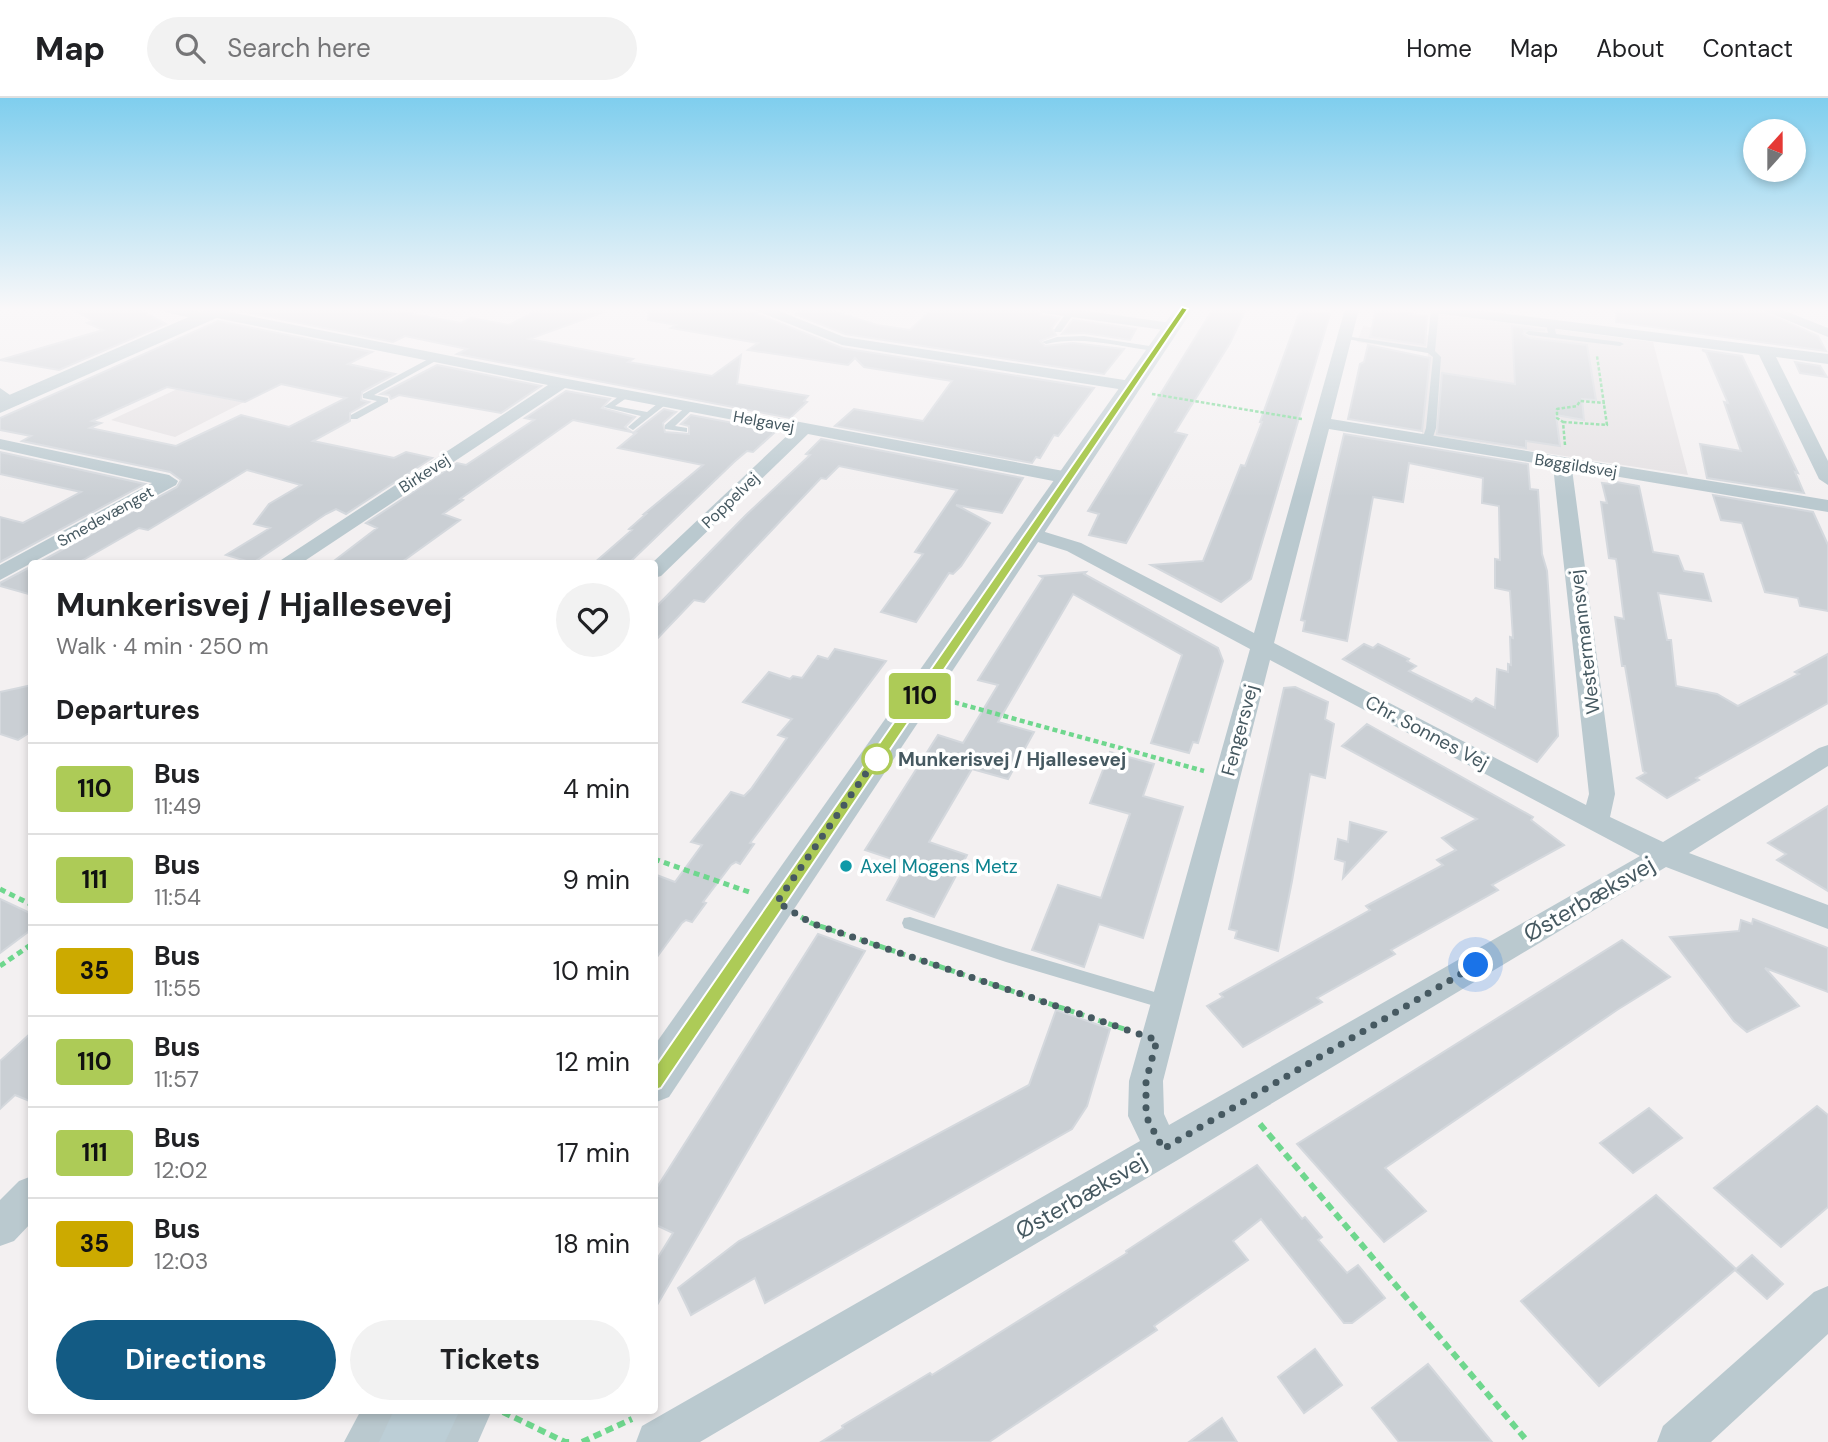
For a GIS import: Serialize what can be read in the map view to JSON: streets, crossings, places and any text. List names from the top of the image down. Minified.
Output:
{"streets":{"street":["Helgavej","Bøggildsvej","Birkevej","Poppelvej","Smedevænget","Westermannsvej","Fengersvej","Chr. Sonnes Vej","Østerbæksvej"]},"crossings":[["Helgavej","Birkevej"],["Helgavej","Poppelvej"],["Bøggildsvej","Westermannsvej"],["Bøggildsvej","Fengersvej"],["Westermannsvej","Chr. Sonnes Vej"],["Fengersvej","Chr. Sonnes Vej"],["Fengersvej","Østerbæksvej"],["Chr. Sonnes Vej","Østerbæksvej"]],"places":["Munkerisvej / Hjallesevej","Axel Mogens Metz"],"lines":["bus line 110"],"north":"top","page":{"header":"Map","search":"Search here","nav":["Home","Map","About","Contact"],"on_map":"110","heading":[["Munkerisvej / Hjallesevej","Walk · 4 min · 250 m"],"Departures"],"list":[{"mark":"110","name":"Bus","note":"11:49","value":"4 min"},{"mark":"111","name":"Bus","note":"11:54","value":"9 min"},{"mark":"35","name":"Bus","note":"11:55","value":"10 min"},{"mark":"110","name":"Bus","note":"11:57","value":"12 min"},{"mark":"111","name":"Bus","note":"12:02","value":"17 min"},{"mark":"35","name":"Bus","note":"12:03","value":"18 min"}],"buttons":["Directions","Tickets"]}}
